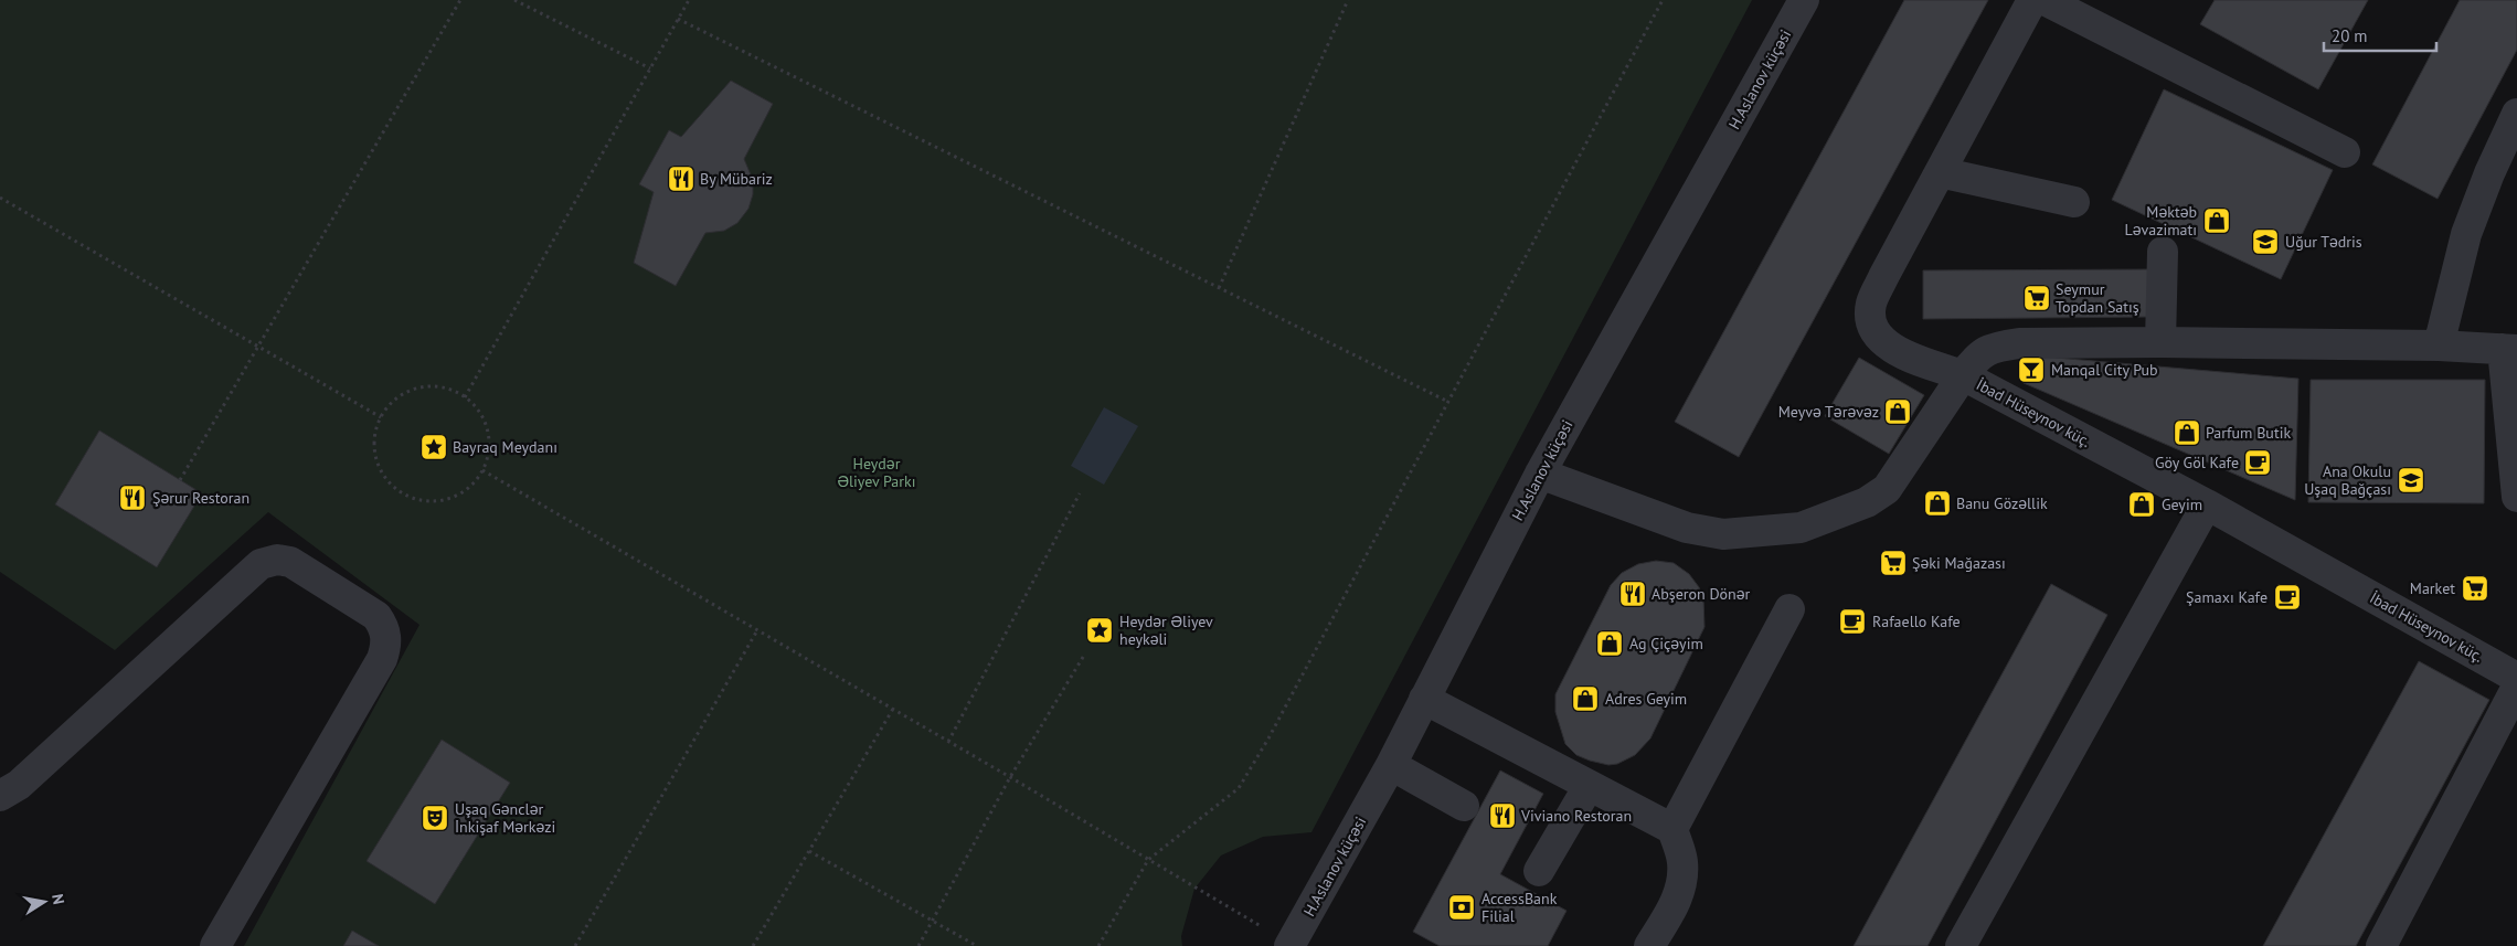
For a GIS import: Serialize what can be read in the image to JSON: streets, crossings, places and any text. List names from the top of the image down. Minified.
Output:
{"streets":{"street":["H.Aslanov küçəsi","İbad Hüseynov küç."]},"crossings":[["H.Aslanov küçəsi","İbad Hüseynov küç."]],"parks":["Heydər Əliyev Parkı"],"places":{"restaurant":["By Mübariz","Şərur Restoran","Abşeron Dönər","Viviano Restoran"],"shop":["Məktəb Ləvazimatı","Meyvə Tərəvəz","Parfum Butik","Banu Gözəllik","Geyim","Ag Çiçəyim","Adres Geyim"],"school or university":["Uğur Tədris","Ana Okulu Uşaq Bağçası"],"supermarket":["Seymur Topdan Satış","Şəki Mağazası","Market"],"bar":["Manqal City Pub"],"place":["Bayraq Meydanı","Heydər Əliyev heykəli"],"cafe":["Göy Göl Kafe","Şamaxı Kafe","Rafaello Kafe"],"theatre":["Uşaq Gənclər İnkişaf Mərkəzi"],"bank":["AccessBank Filial"]},"scale_bar":"20 m","north":"right"}
